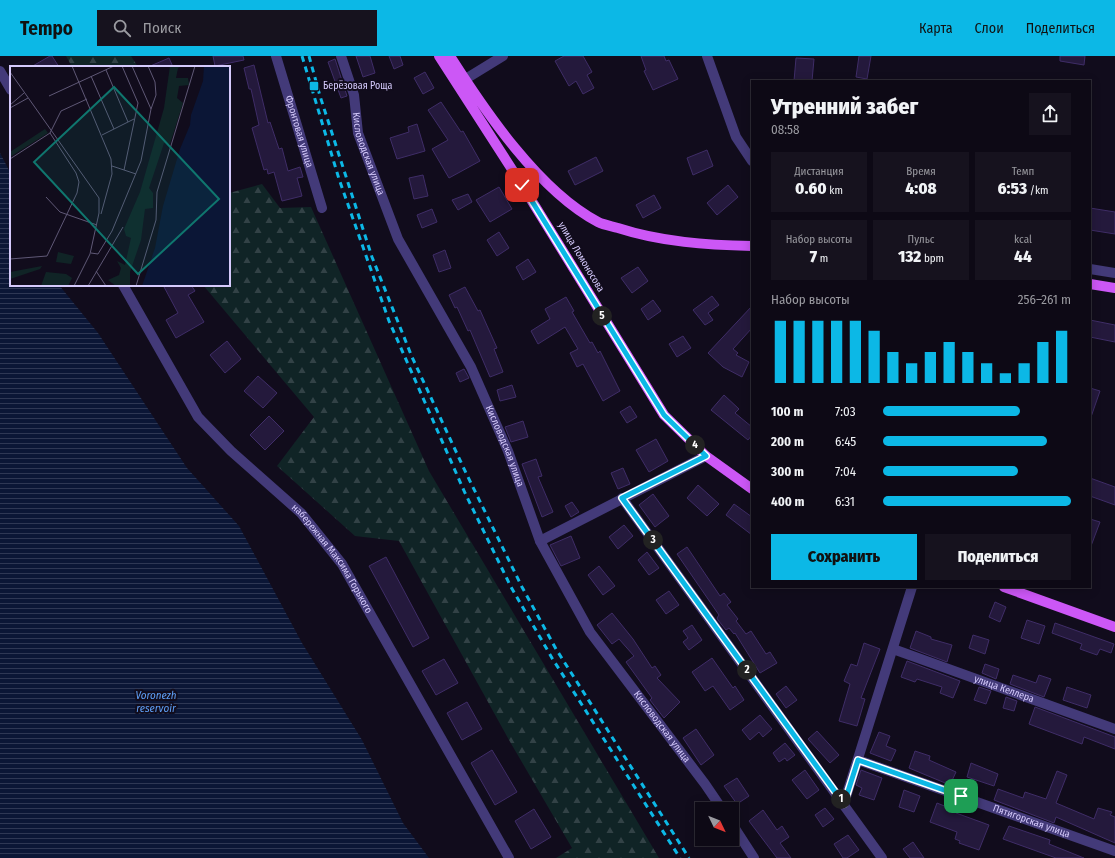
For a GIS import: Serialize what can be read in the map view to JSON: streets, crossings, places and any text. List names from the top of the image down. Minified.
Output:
{"streets":{"main road":["улица Ломоносова"],"street":["Фронтовая улица","Кисловодская улица","набережная Максима Горького","улица Келлера","Пятигорская улица"]},"water":["Voronezh reservoir"],"places":{"transit":["Берёзовая Роща"]},"north":"bottom right","page":{"header":"Tempo","search":"Поиск","nav":["Карта","Слои","Поделиться"],"heading":["Утренний забег","08:58"],"stats":[["Дистанция","0.60 km"],["Время","4:08"],["Темп","6:53 /km"],["Набор высоты","7 m"],["Пульс","132 bpm"],["kcal","44"]],"chart":["Набор высоты","256–261 m"],"pins":["5","4","3","2","1"],"list":[{"name":"100 m","note":"7:03"},{"name":"200 m","note":"6:45"},{"name":"300 m","note":"7:04"},{"name":"400 m","note":"6:31"}],"buttons":["Сохранить","Поделиться"]}}
